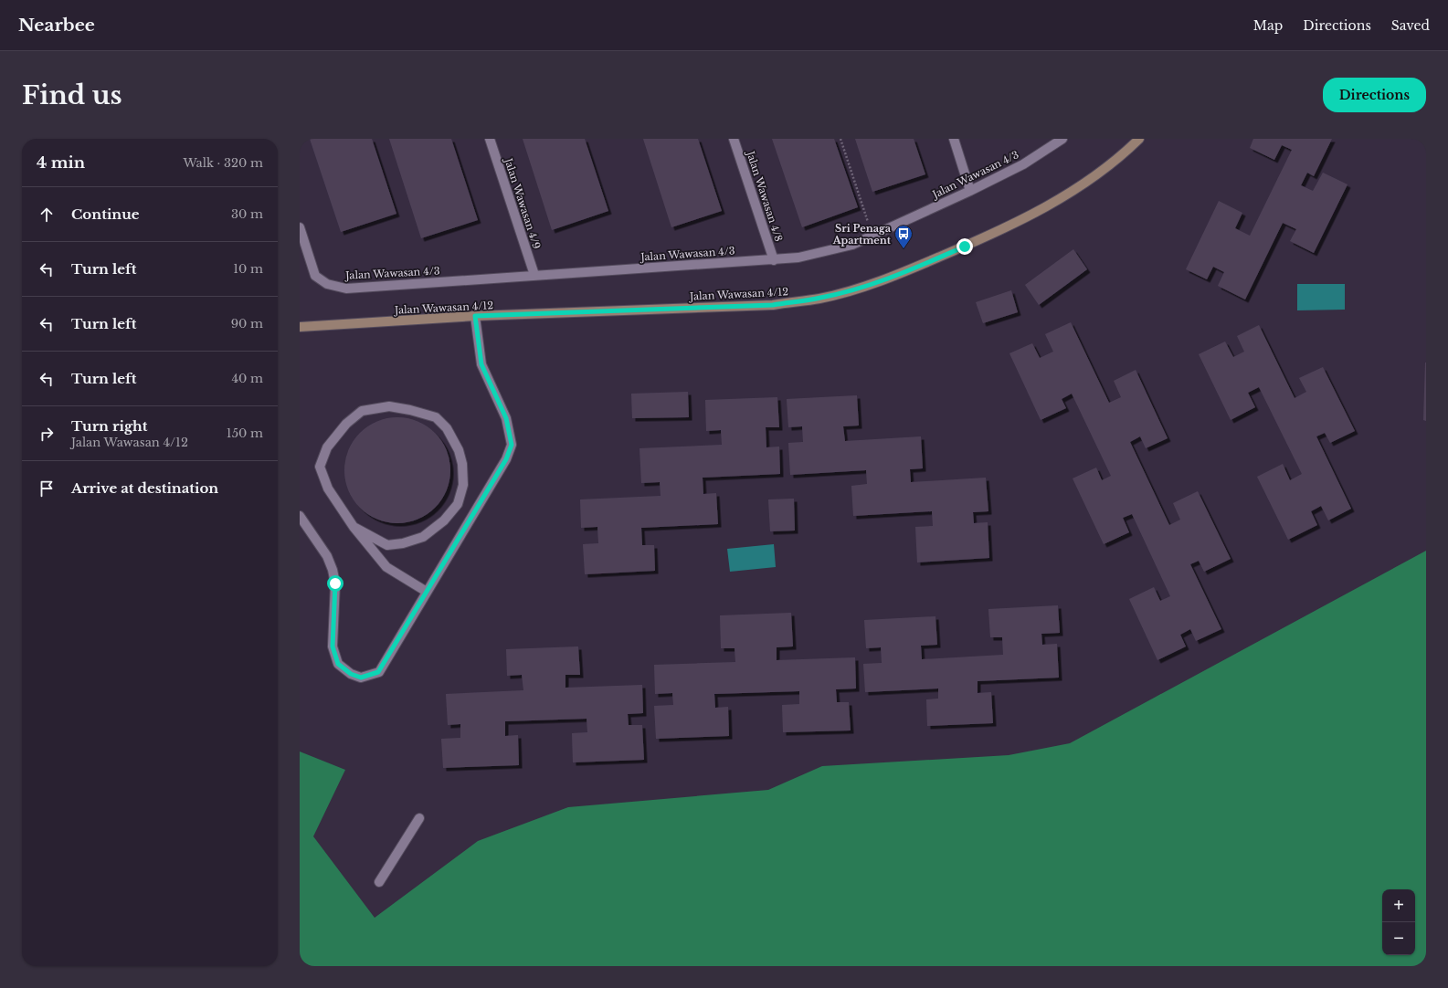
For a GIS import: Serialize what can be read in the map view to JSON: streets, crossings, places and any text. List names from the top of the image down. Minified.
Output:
{"streets":{"street":["Jalan Wawasan 4/3","Jalan Wawasan 4/8","Jalan Wawasan 4/9","Jalan Wawasan 4/12"]},"crossings":[["Jalan Wawasan 4/3","Jalan Wawasan 4/8"],["Jalan Wawasan 4/3","Jalan Wawasan 4/9"]],"places":{"bus stop":["Sri Penaga Apartment"]},"page":{"header":"Nearbee","nav":["Map","Directions","Saved"],"buttons":"Directions","title":"Find us","heading":["4 min","Walk · 320 m"],"list":[["Continue","30 m"],["Turn left","10 m"],["Turn left","90 m"],["Turn left","40 m"],["Turn right","Jalan Wawasan 4/12","150 m"],"Arrive at destination"],"map_buttons":["+","−"]}}
